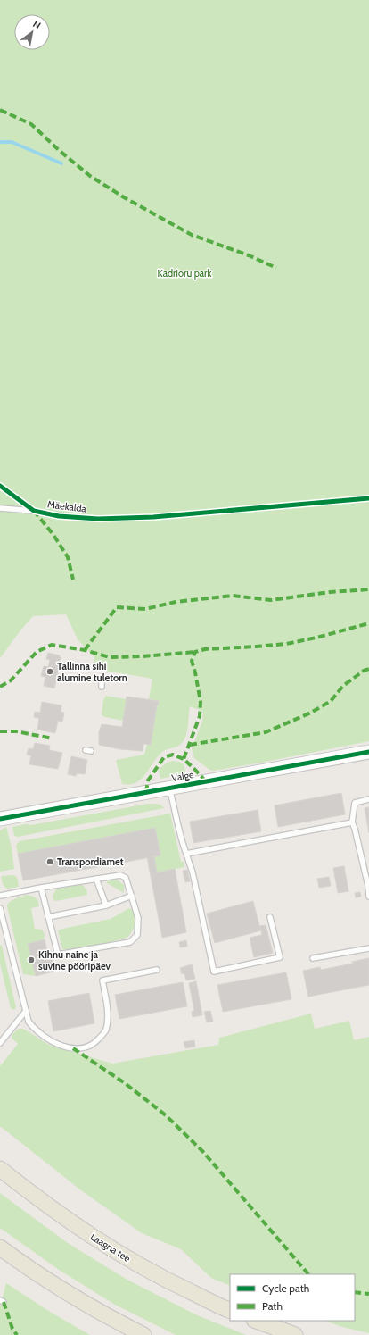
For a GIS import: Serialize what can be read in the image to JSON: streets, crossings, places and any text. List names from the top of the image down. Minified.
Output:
{"streets":{"main road":["Laagna tee"],"street":["Valge"],"lane":["Mäekalda"]},"parks":["Kadrioru park"],"places":["Tallinna sihi alumine tuletorn","Transpordiamet","Kihnu naine ja suvine pööripäev"],"legend":["Cycle path","Path"],"north":"top right"}
